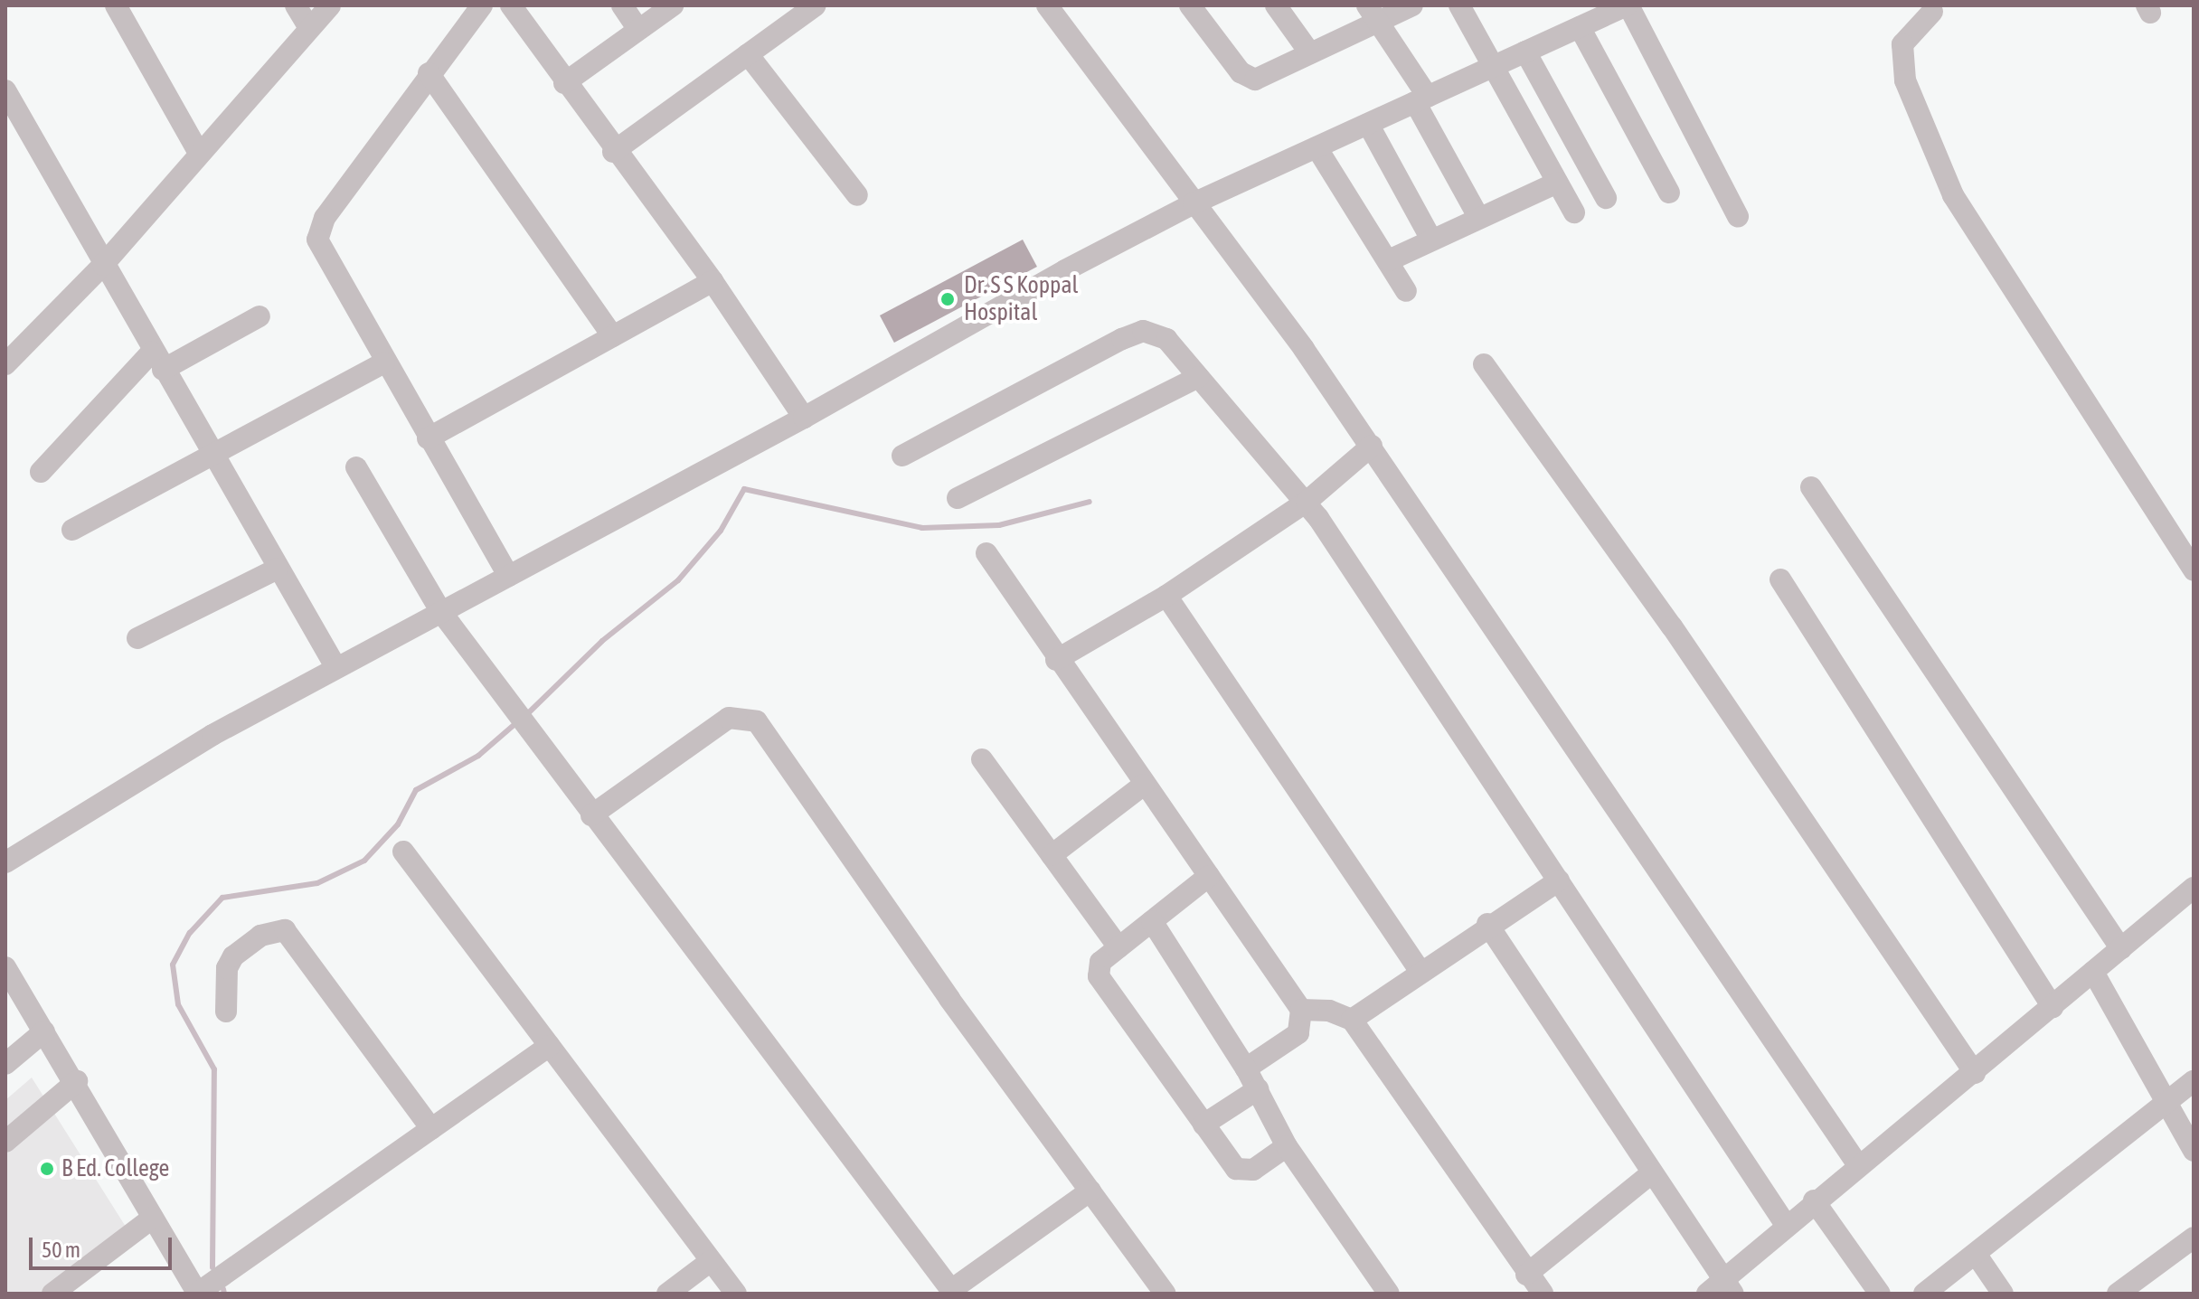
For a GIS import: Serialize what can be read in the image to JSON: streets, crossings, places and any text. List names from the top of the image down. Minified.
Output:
{"places":["Dr. S S Koppal Hospital","B Ed. College"],"scale_bar":"50 m"}
